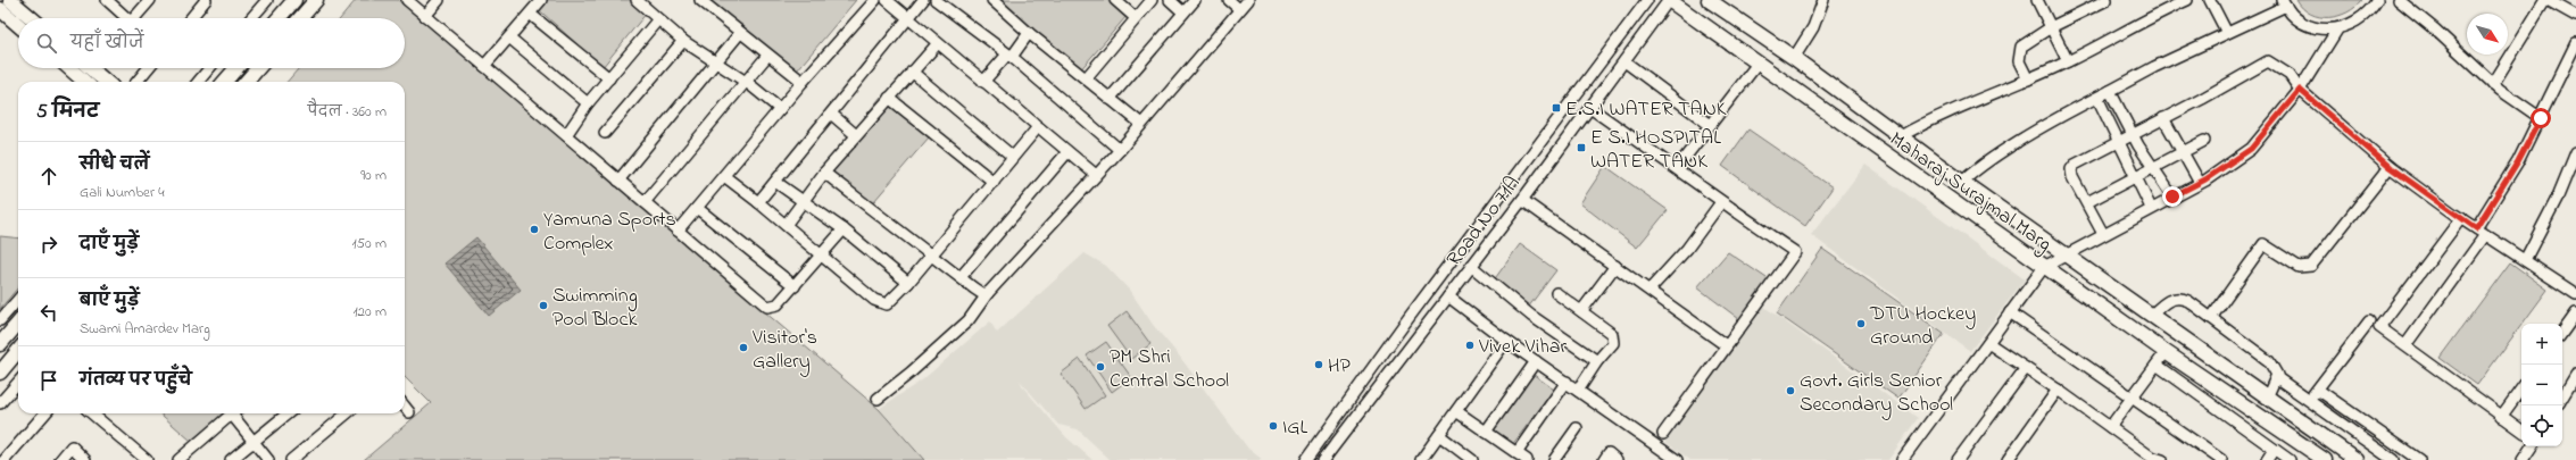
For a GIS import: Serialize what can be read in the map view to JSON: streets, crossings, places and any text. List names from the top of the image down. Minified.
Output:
{"streets":{"main road":["Maharaj Surajmal Marg"],"street":["Road No 71A"]},"crossings":[["Maharaj Surajmal Marg","Road No 71A"]],"places":{"transit":["E.S.I WATER TANK","E S.I HOSPITAL WATER TANK"],"other":["Yamuna Sports Complex","Swimming Pool Block","DTU Hockey Ground","Vivek Vihar","Visitor's Gallery","HP","PM Shri Central School","Govt. Girls Senior Secondary School","IGL"]},"north":"bottom right","page":{"search":"यहाँ खोजें","heading":["5 मिनट","पैदल · 360 m"],"list":[["सीधे चलें","Gali Number 4","90 m"],["दाएँ मुड़ें","150 m"],["बाएँ मुड़ें","Swami Amardev Marg","120 m"],"गंतव्य पर पहुँचे"],"map_buttons":["+","−"]}}
